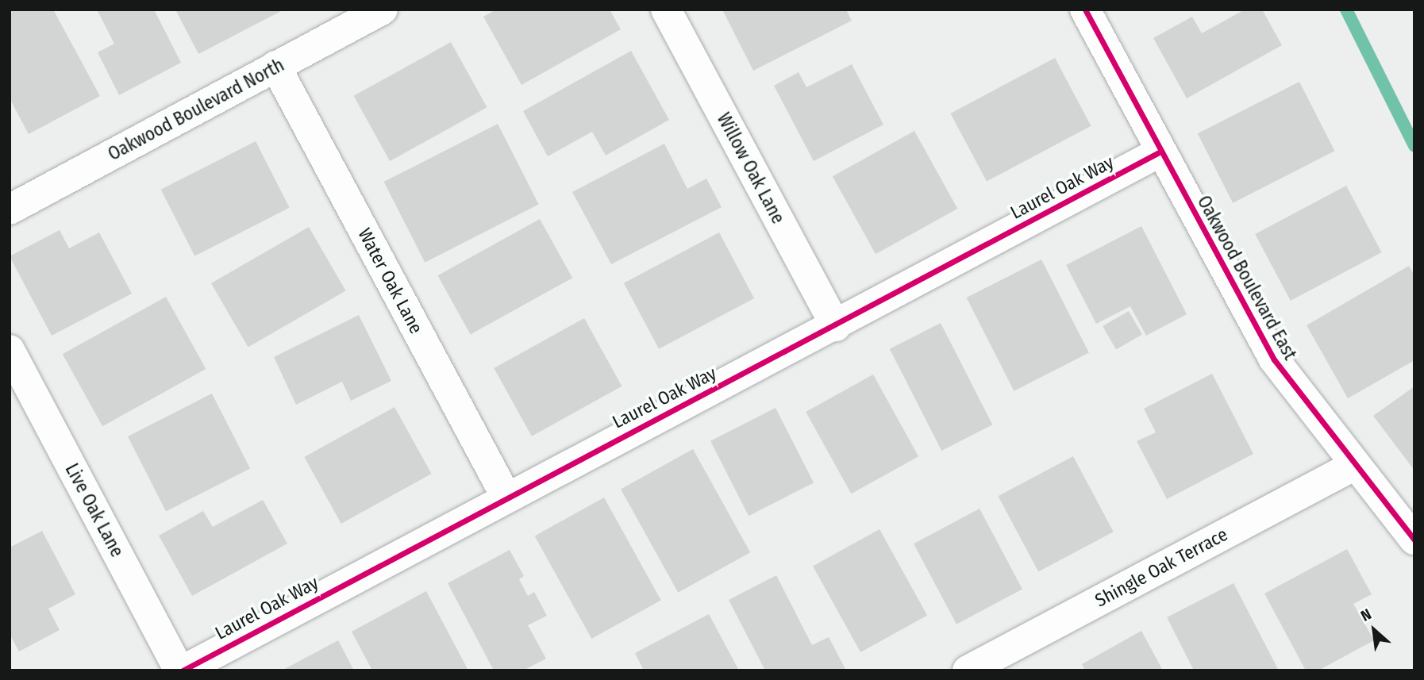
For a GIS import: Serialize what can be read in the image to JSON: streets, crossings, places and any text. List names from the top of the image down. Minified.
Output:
{"streets":{"street":["Oakwood Boulevard North","Willow Oak Lane","Laurel Oak Way","Oakwood Boulevard East","Water Oak Lane","Live Oak Lane","Shingle Oak Terrace"]},"crossings":[["Oakwood Boulevard North","Water Oak Lane"],["Willow Oak Lane","Laurel Oak Way"],["Laurel Oak Way","Oakwood Boulevard East"],["Laurel Oak Way","Water Oak Lane"],["Laurel Oak Way","Live Oak Lane"],["Oakwood Boulevard East","Shingle Oak Terrace"]],"north":"top left"}
